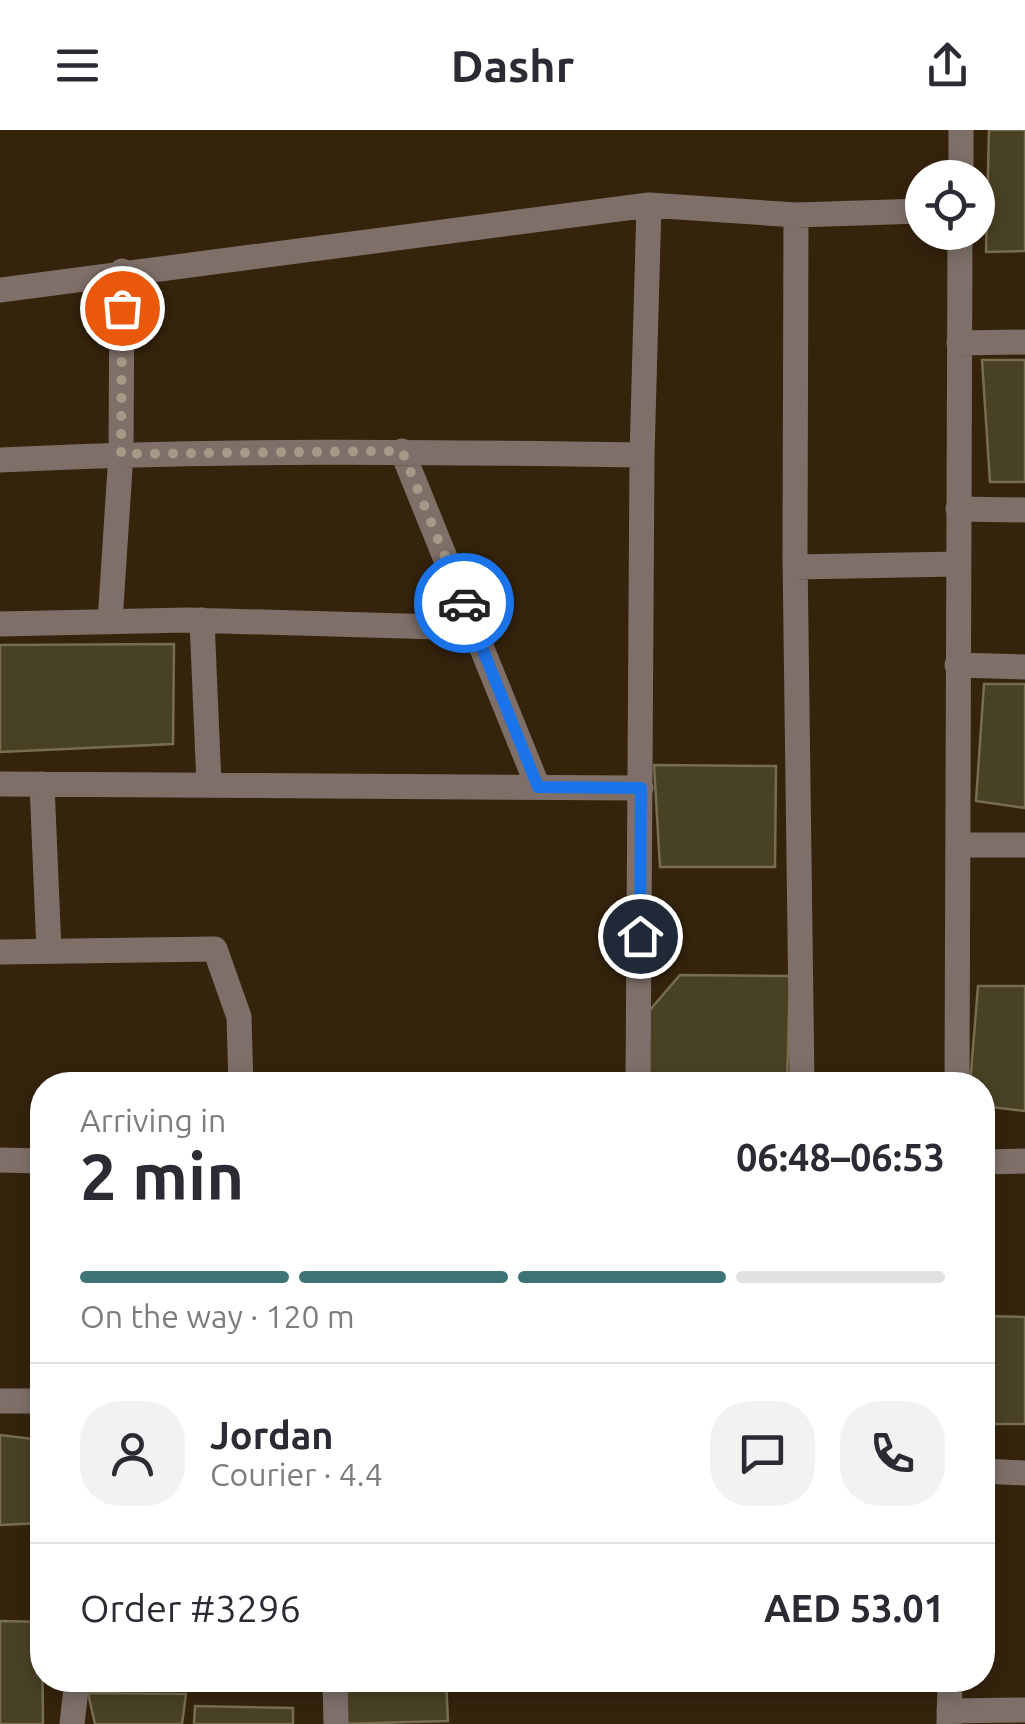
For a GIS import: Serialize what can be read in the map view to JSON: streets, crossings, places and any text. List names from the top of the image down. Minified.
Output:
{"page":{"header":"Dashr","heading":["2 min","Arriving in","06:48–06:53"],"panel":["Jordan","Courier · 4.4","Order #3296","AED 53.01"],"bar":"On the way · 120 m"}}
